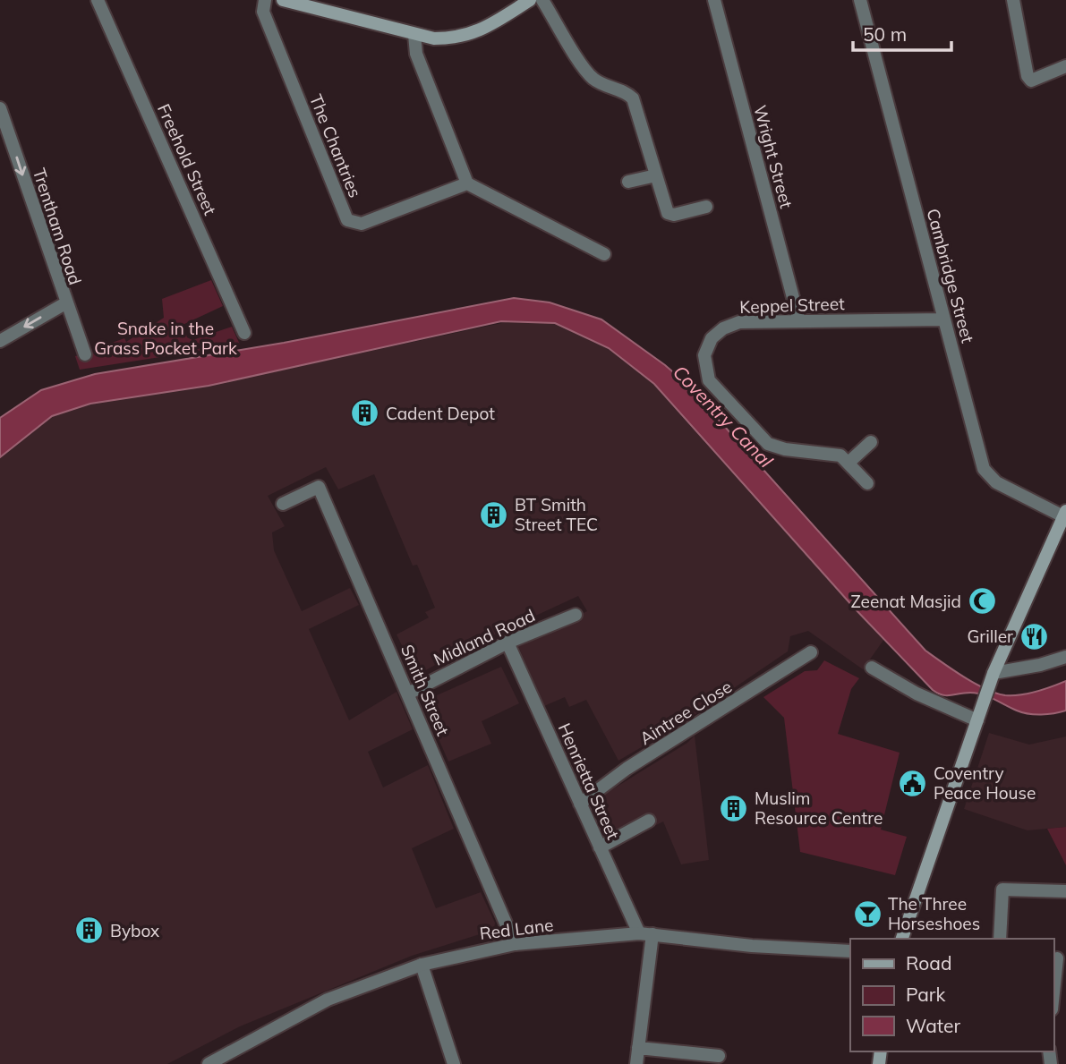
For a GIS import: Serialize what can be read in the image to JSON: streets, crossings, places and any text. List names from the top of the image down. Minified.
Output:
{"streets":{"street":["The Chantries","Wright Street","Freehold Street","Trentham Road","Cambridge Street","Keppel Street","Midland Road","Smith Street","Aintree Close","Henrietta Street","Red Lane"]},"crossings":[["Wright Street","Keppel Street"],["Cambridge Street","Keppel Street"],["Midland Road","Smith Street"],["Midland Road","Henrietta Street"],["Smith Street","Red Lane"],["Aintree Close","Henrietta Street"],["Henrietta Street","Red Lane"]],"one_way":["Trentham Road"],"water":["Coventry Canal"],"parks":["Snake in the Grass Pocket Park"],"places":{"building":["Cadent Depot","BT Smith Street TEC","Muslim Resource Centre","Bybox"],"mosque":["Zeenat Masjid"],"restaurant":["Griller"],"public building":["Coventry Peace House"],"bar":["The Three Horseshoes"]},"legend":["Road","Park","Water"],"scale_bar":"50 m"}
